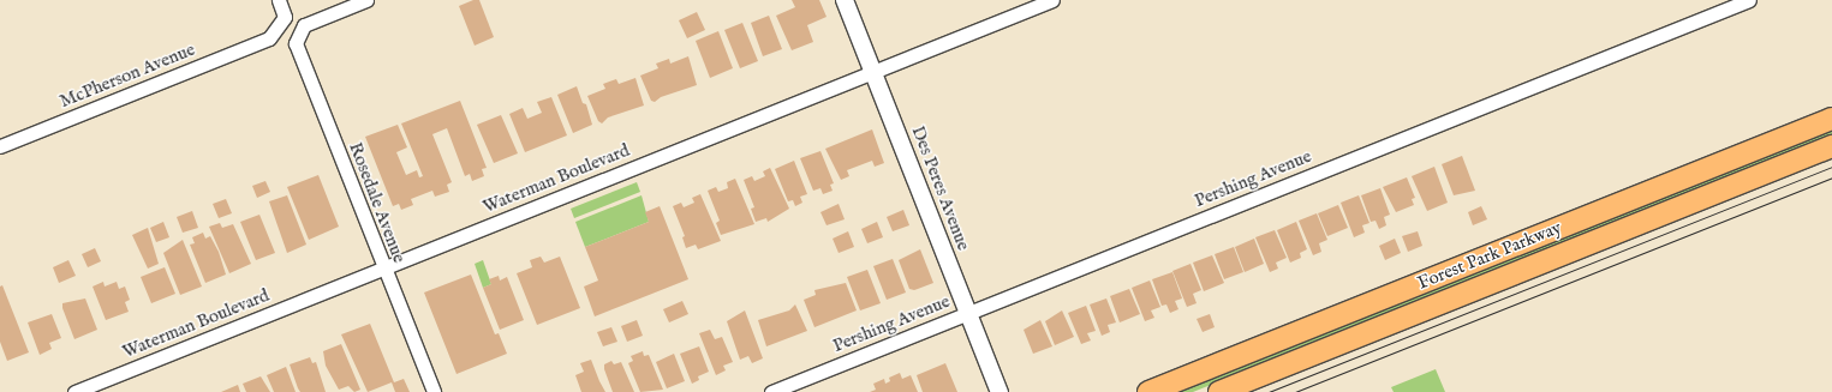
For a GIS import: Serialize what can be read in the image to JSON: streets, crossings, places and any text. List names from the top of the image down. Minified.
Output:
{"streets":{"main road":["Forest Park Parkway"],"street":["McPherson Avenue","Waterman Boulevard","Pershing Avenue","Des Peres Avenue","Rosedale Avenue"]},"crossings":[["Waterman Boulevard","Des Peres Avenue"],["Waterman Boulevard","Rosedale Avenue"],["Pershing Avenue","Des Peres Avenue"]]}
